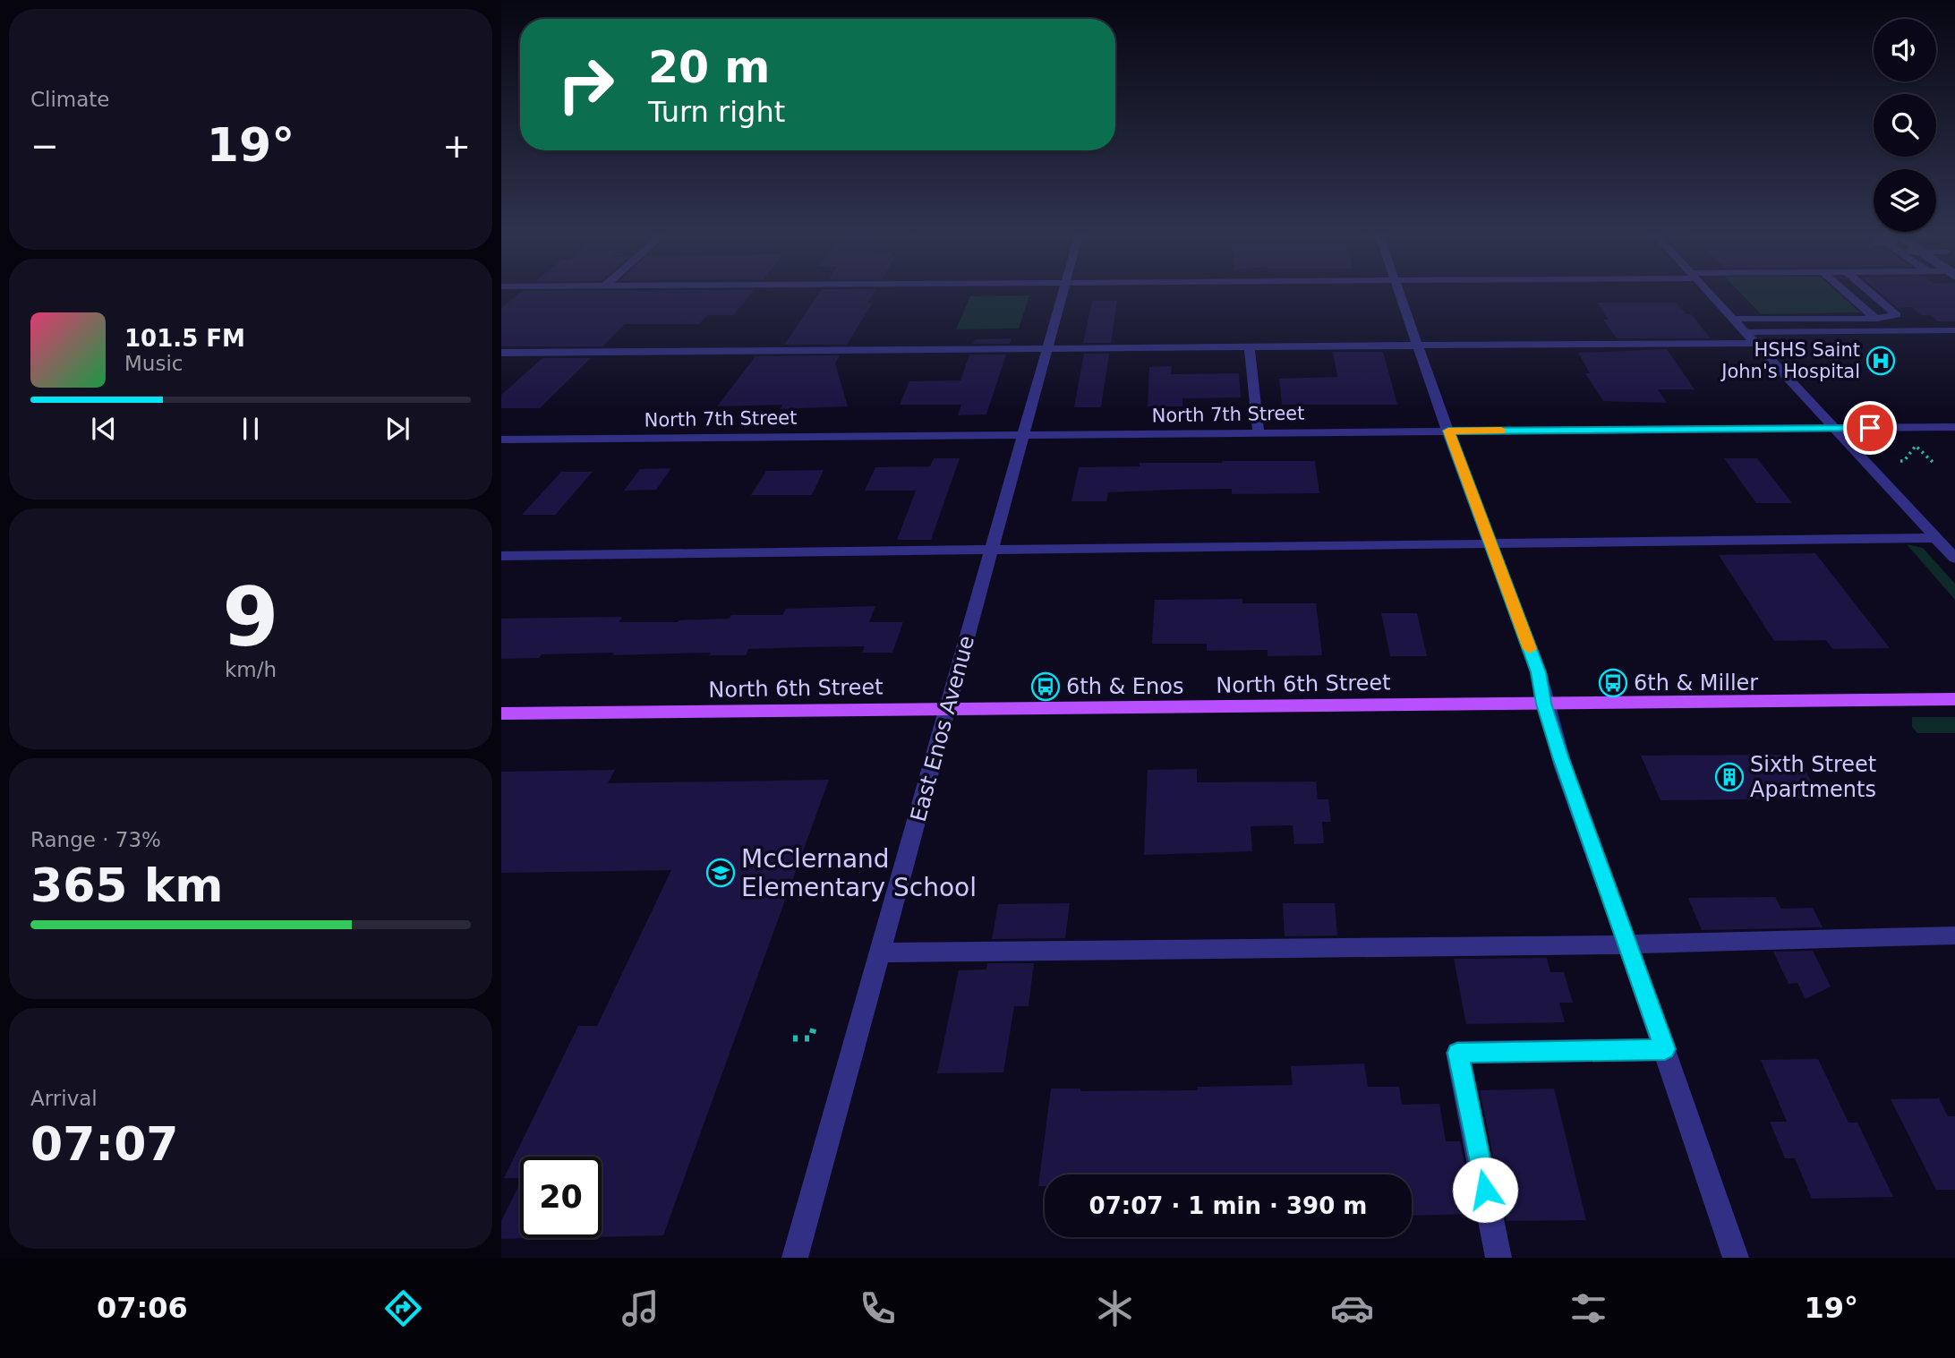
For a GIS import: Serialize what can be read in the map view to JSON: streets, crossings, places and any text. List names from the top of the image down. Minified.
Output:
{"streets":{"main road":["North 6th Street"],"street":["North 7th Street","East Enos Avenue"]},"crossings":[["North 7th Street","East Enos Avenue"],["North 6th Street","East Enos Avenue"]],"places":{"hospital":["HSHS Saint John's Hospital"],"bus stop":["6th & Miller","6th & Enos"],"building":["Sixth Street Apartments"],"school or university":["McClernand Elementary School"]},"page":{"tile":["Climate",["9","km/h"],["Range · 73%","365 km"],["Arrival","07:07"]],"turn":["20 m","Turn right"],"heat":["−","19°","+"],"song":["101.5 FM","Music"],"limit":"20","trip":"07:07 · 1 min · 390 m","tabs":["07:06","19°"]}}
